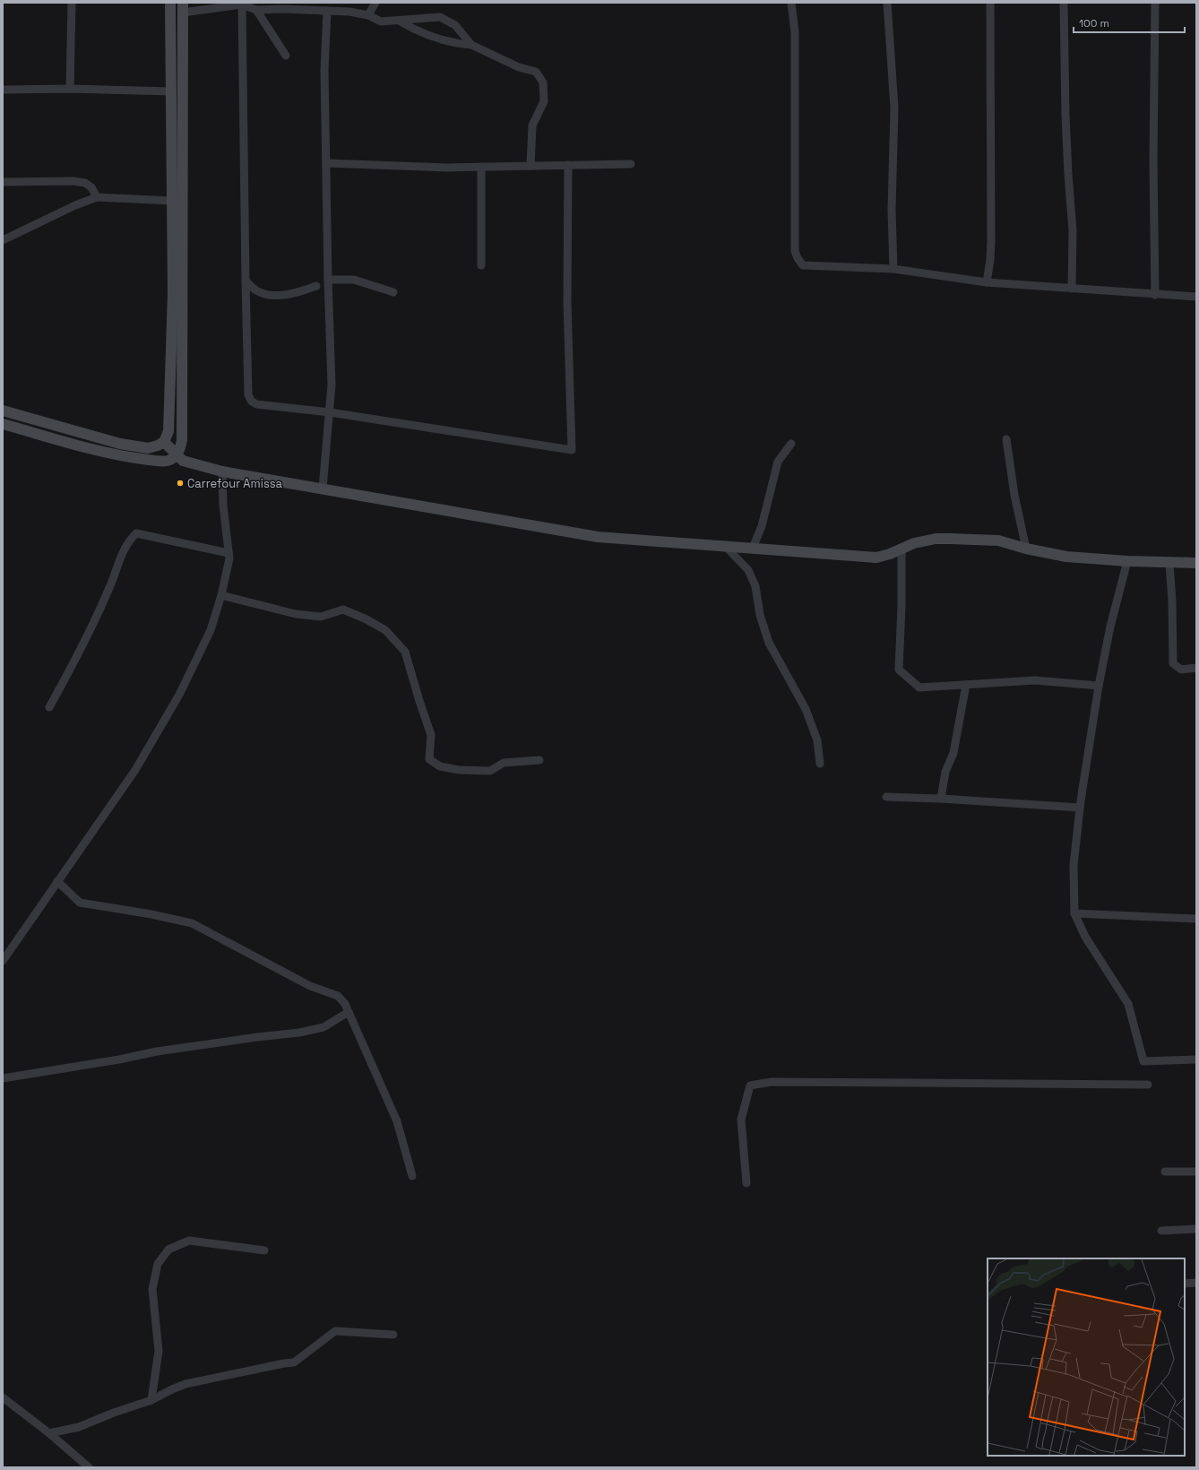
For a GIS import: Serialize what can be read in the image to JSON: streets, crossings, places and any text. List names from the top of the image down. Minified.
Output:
{"places":["Carrefour Amissa"],"scale_bar":"100 m"}
